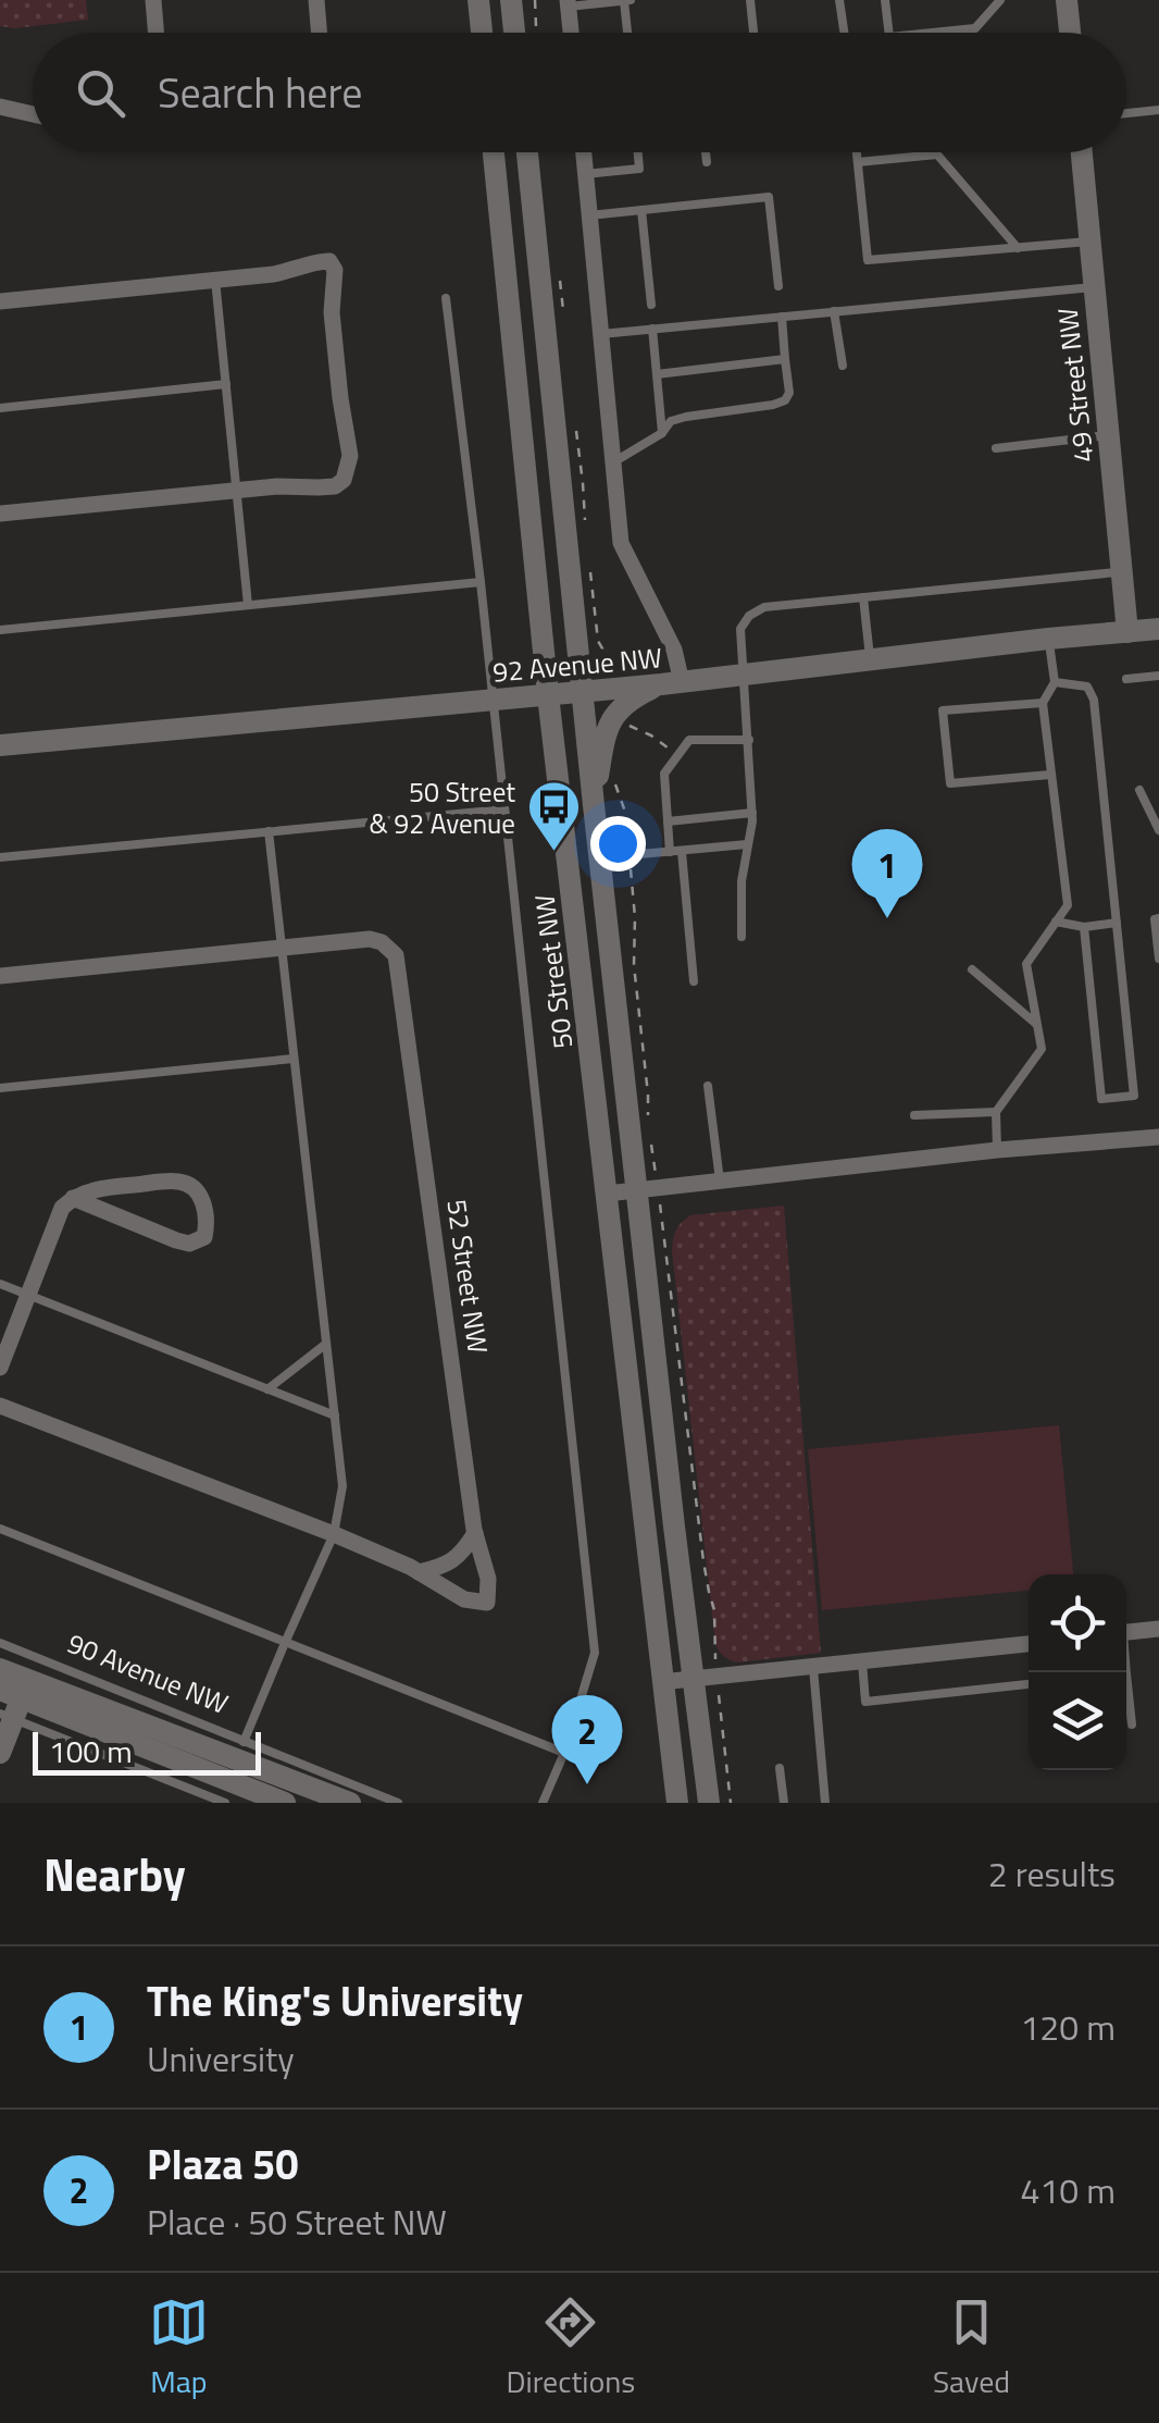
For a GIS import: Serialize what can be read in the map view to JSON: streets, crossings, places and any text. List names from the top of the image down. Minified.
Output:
{"streets":{"main road":["49 Street NW","92 Avenue NW","50 Street NW","90 Avenue NW"],"street":["52 Street NW"]},"crossings":[["49 Street NW","92 Avenue NW"],["92 Avenue NW","50 Street NW"]],"places":{"bus stop":["50 Street & 92 Avenue"]},"scale_bar":"100 m","page":{"search":"Search here","pins":["1","2"],"scale":"100 m","heading":["Nearby","2 results"],"list":[{"mark":"1","name":"The King's University","note":"University","value":"120 m"},{"mark":"2","name":"Plaza 50","note":"Place · 50 Street NW","value":"410 m"}],"nav":["Map","Directions","Saved"]}}
